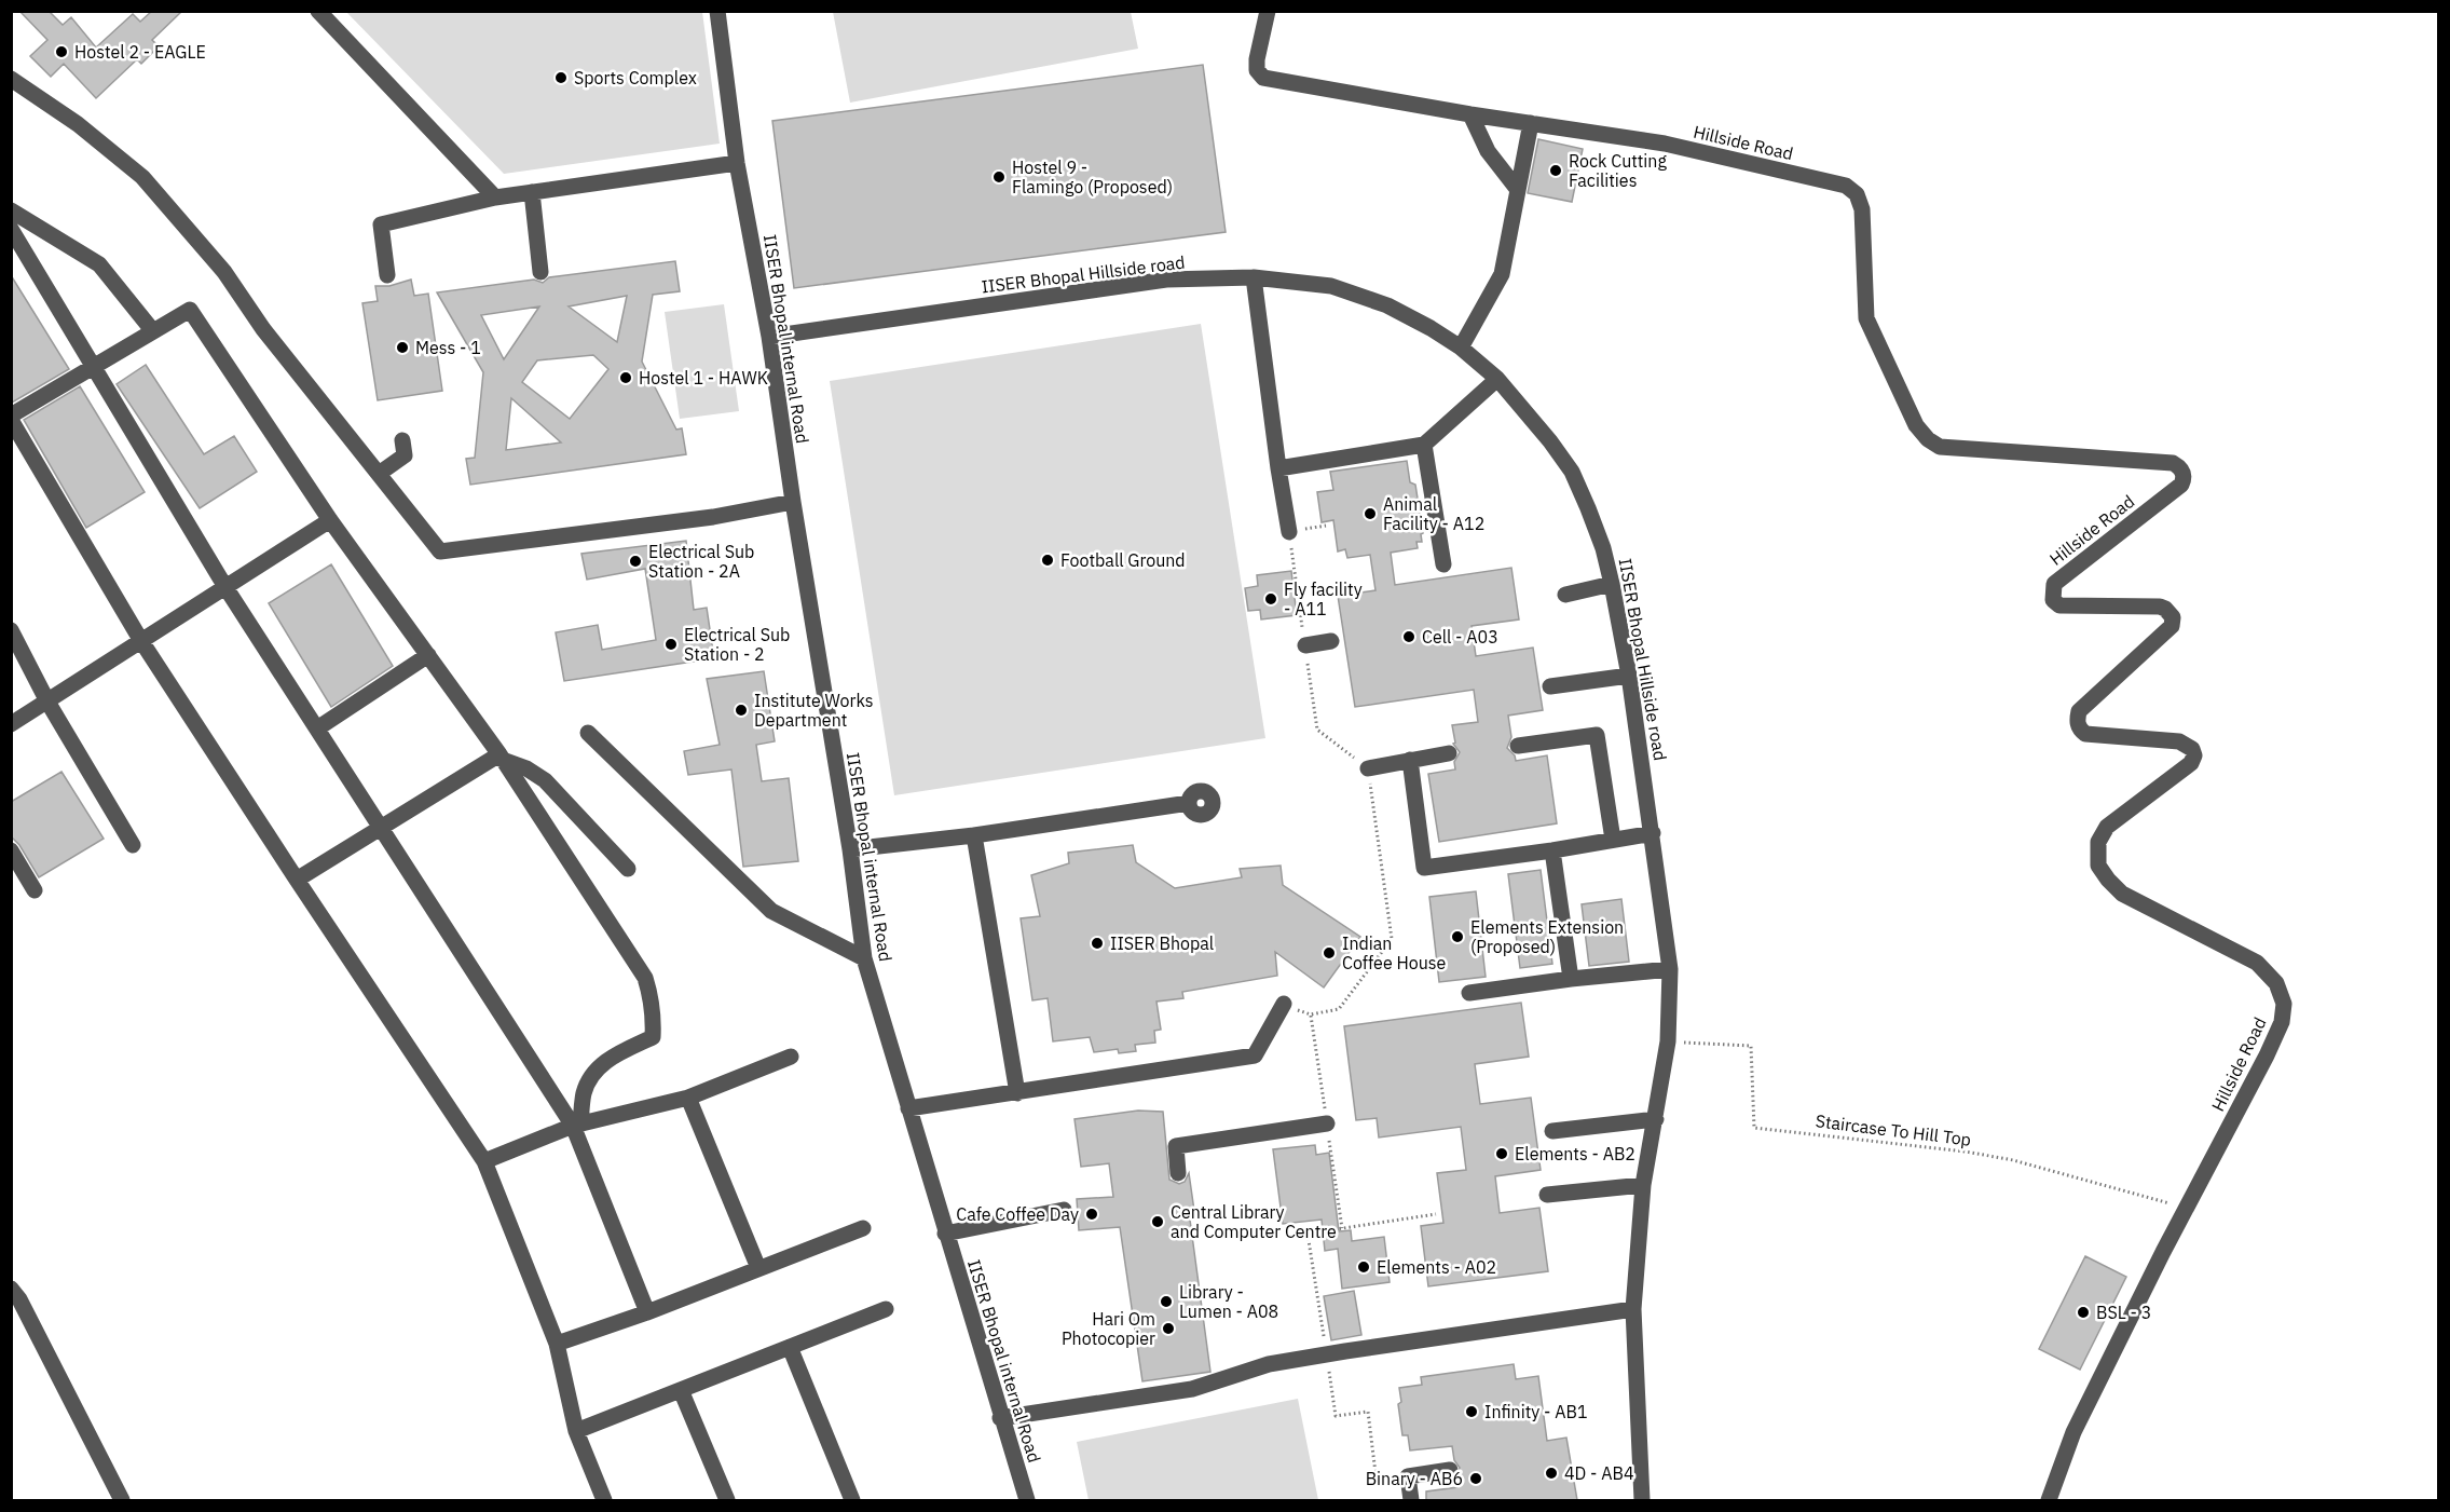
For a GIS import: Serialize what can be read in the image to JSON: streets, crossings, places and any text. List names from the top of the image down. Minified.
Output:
{"streets":{"street":["Hillside Road","IISER Bhopal Hillside road","IISER Bhopal internal Road"],"path":["Staircase To Hill Top"]},"crossings":[["Hillside Road","Staircase To Hill Top"],["IISER Bhopal Hillside road","IISER Bhopal internal Road"],["IISER Bhopal Hillside road","Staircase To Hill Top"]],"places":["Hostel 2 - EAGLE","Sports Complex","Rock Cutting Facilities","Hostel 9 - Flamingo (Proposed)","Mess - 1","Hostel 1 - HAWK","Animal Facility - A12","Football Ground","Electrical Sub Station - 2A","Fly facility - A11","Cell - A03","Electrical Sub Station - 2","Institute Works Department","Elements Extension (Proposed)","IISER Bhopal","Indian Coffee House","Elements - AB2","Cafe Coffee Day","Central Library and Computer Centre","Elements - A02","Library - Lumen - A08","BSL - 3","Hari Om Photocopier","Infinity - AB1","4D - AB4","Binary - AB6"]}
